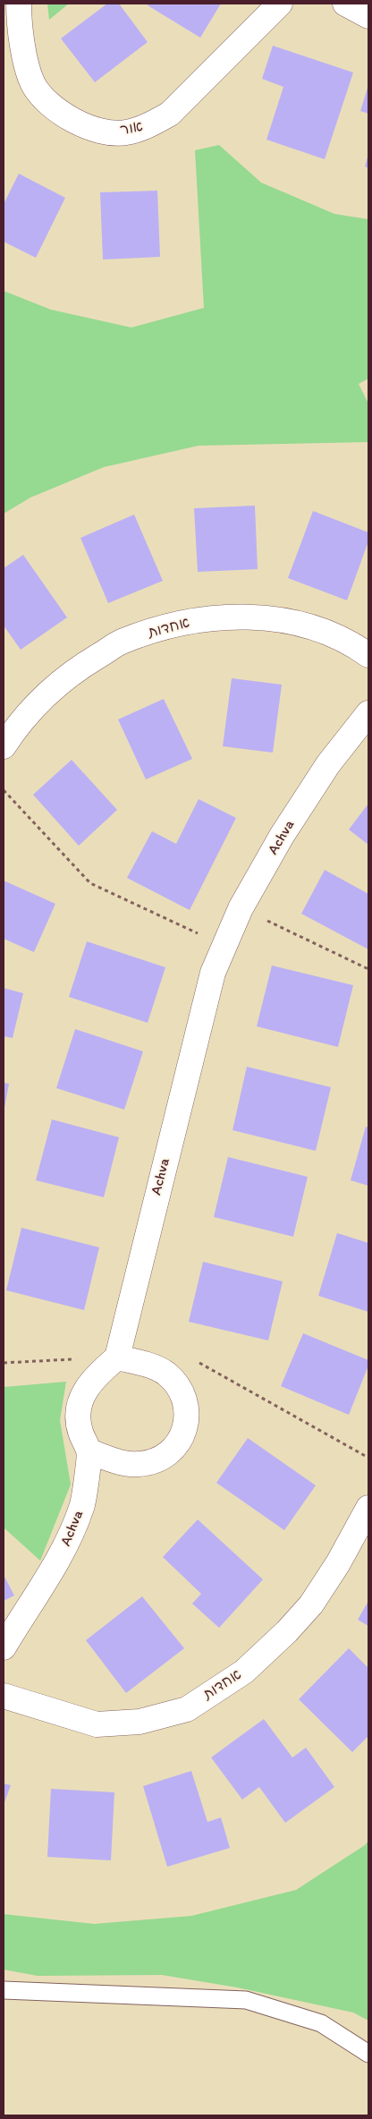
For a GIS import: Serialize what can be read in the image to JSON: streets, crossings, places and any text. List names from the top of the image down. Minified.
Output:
{"streets":{"street":["אור","אחדות","Achva"]}}
